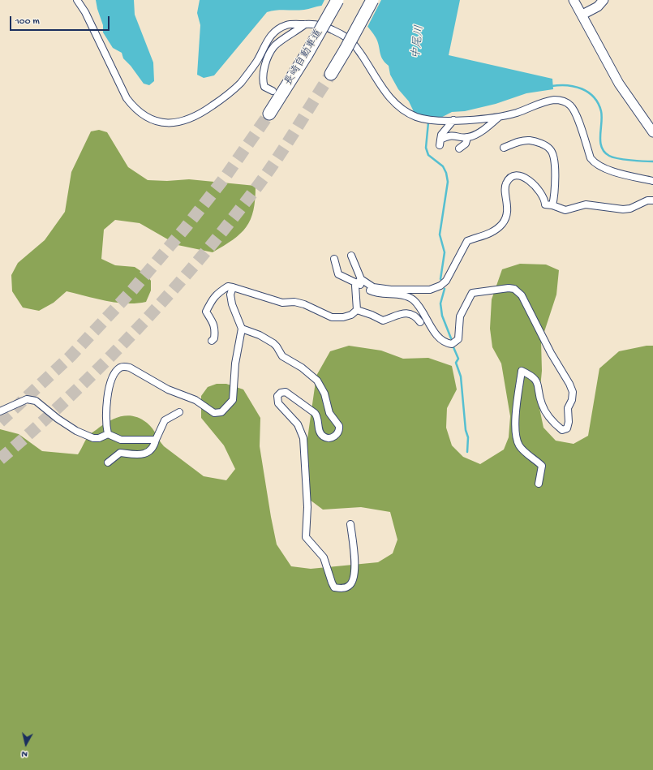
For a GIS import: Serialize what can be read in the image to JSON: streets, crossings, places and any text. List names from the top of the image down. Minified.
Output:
{"streets":{"highway":["長崎自動車道"]},"water":["中尾川"],"scale_bar":"100 m","north":"bottom"}
